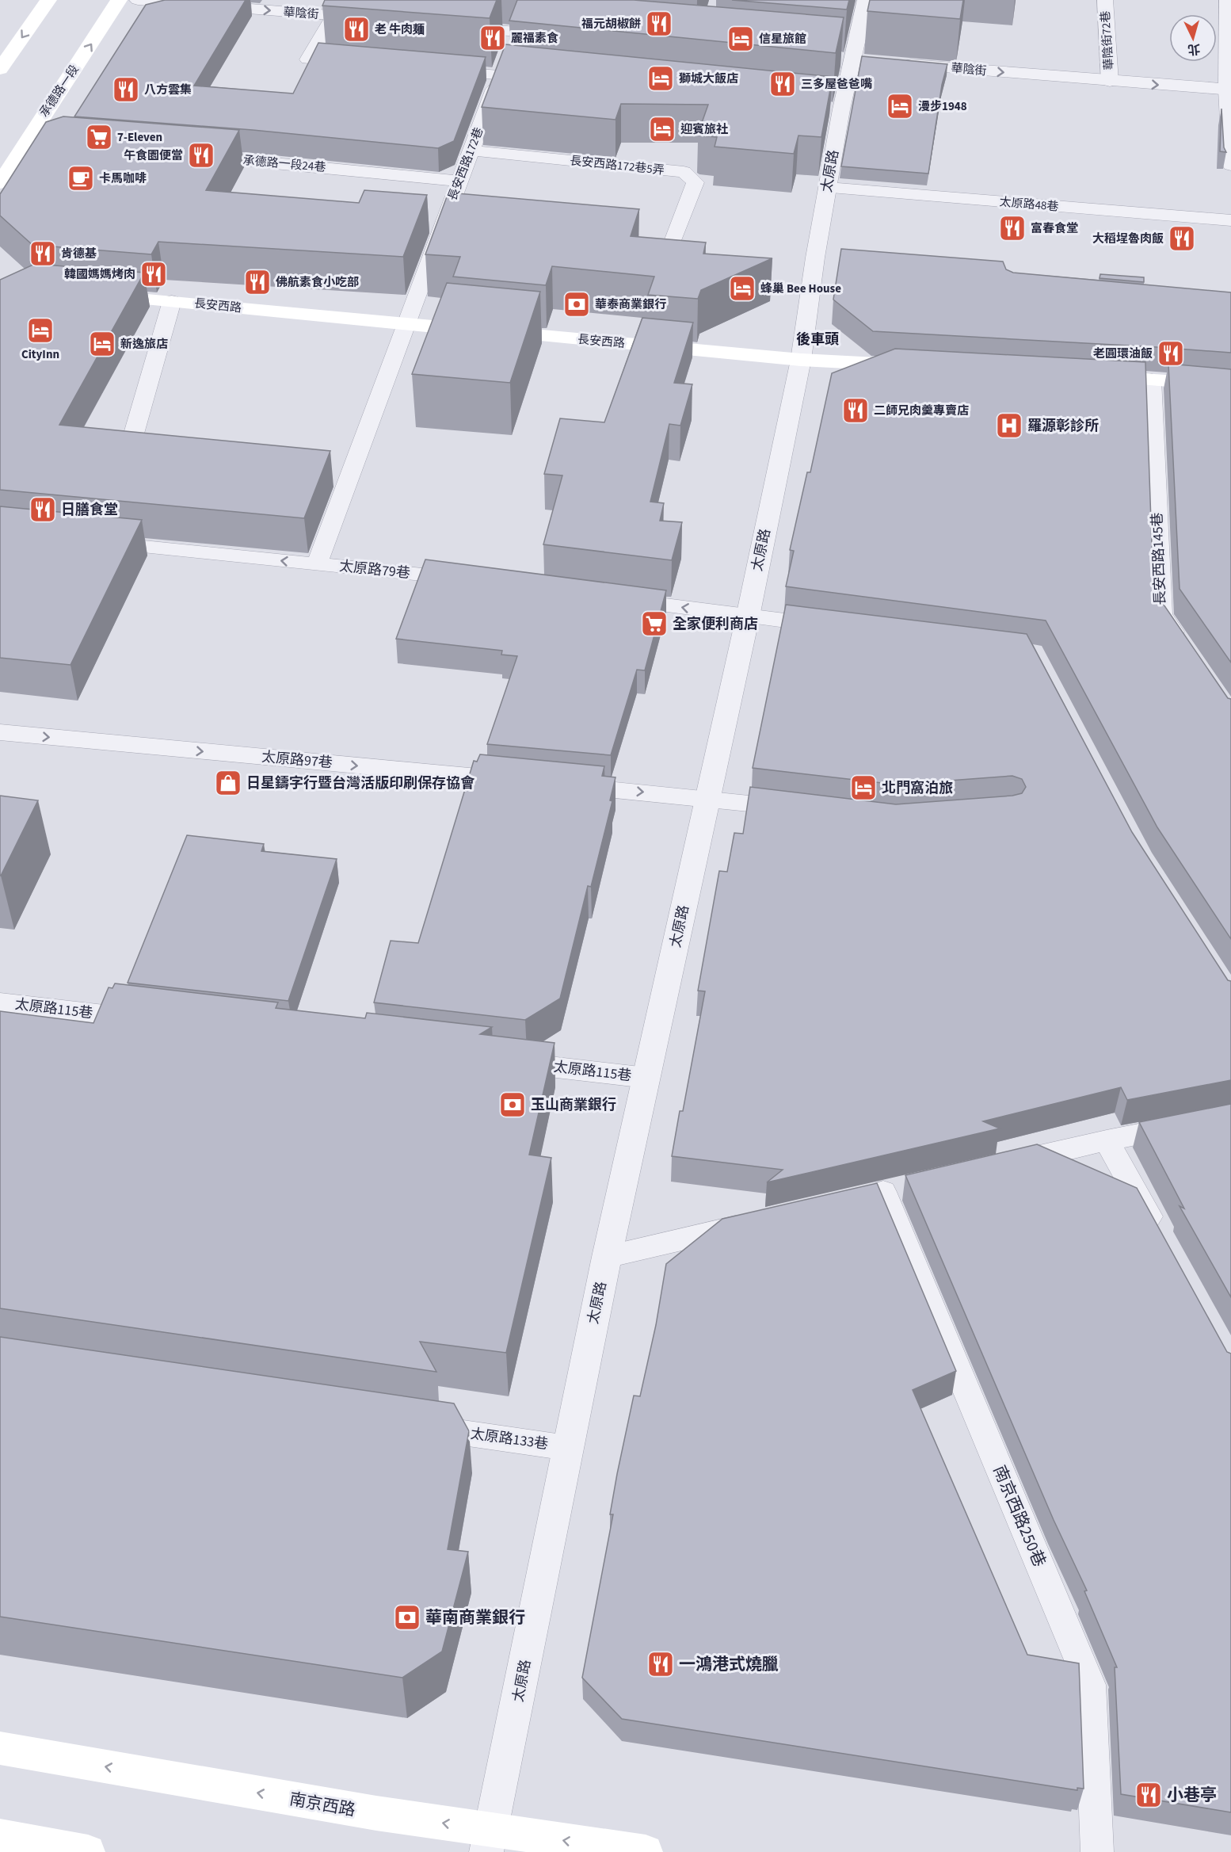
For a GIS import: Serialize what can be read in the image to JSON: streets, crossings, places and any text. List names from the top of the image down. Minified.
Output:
{"streets":{"main road":["承德路一段","長安西路","南京西路"],"street":["華陰街","太原路"],"lane":["華陰街72巷","承德路一段24巷","長安西路172巷","長安西路172巷5弄","太原路48巷","長安西路145巷","太原路79巷","太原路97巷","太原路115巷","太原路133巷","南京西路250巷"]},"crossings":[["華陰街","華陰街72巷"],["承德路一段24巷","長安西路172巷"],["長安西路172巷","長安西路172巷5弄"],["長安西路172巷","長安西路"],["長安西路172巷","太原路79巷"],["太原路","太原路48巷"],["太原路","長安西路"],["太原路","太原路115巷"],["太原路","太原路133巷"],["太原路","南京西路"]],"one_way":["華陰街","太原路79巷","太原路97巷","南京西路"],"districts":["後車頭"],"places":{"restaurant":["福元胡椒餅","老 牛肉麺","麗福素食","三多屋爸爸嘴","八方雲集","午食園便當","富春食堂","大稻埕魯肉飯","肯德基","韓國媽媽烤肉","佛航素食小吃部","老圓環油飯","二師兄肉羹專賣店","日膳食堂","一鴻港式燒臘","小巷亭"],"hotel":["信星旅館","獅城大飯店","漫步1948","迎賓旅社","蜂巢 Bee House","CityInn","新逸旅店","北門窩泊旅"],"supermarket":["7-Eleven","全家便利商店"],"cafe":["卡馬咖啡"],"bank":["華泰商業銀行","玉山商業銀行","華南商業銀行"],"hospital":["羅源彰診所"],"shop":["日星鑄字行暨台灣活版印刷保存協會"]},"north":"bottom"}
